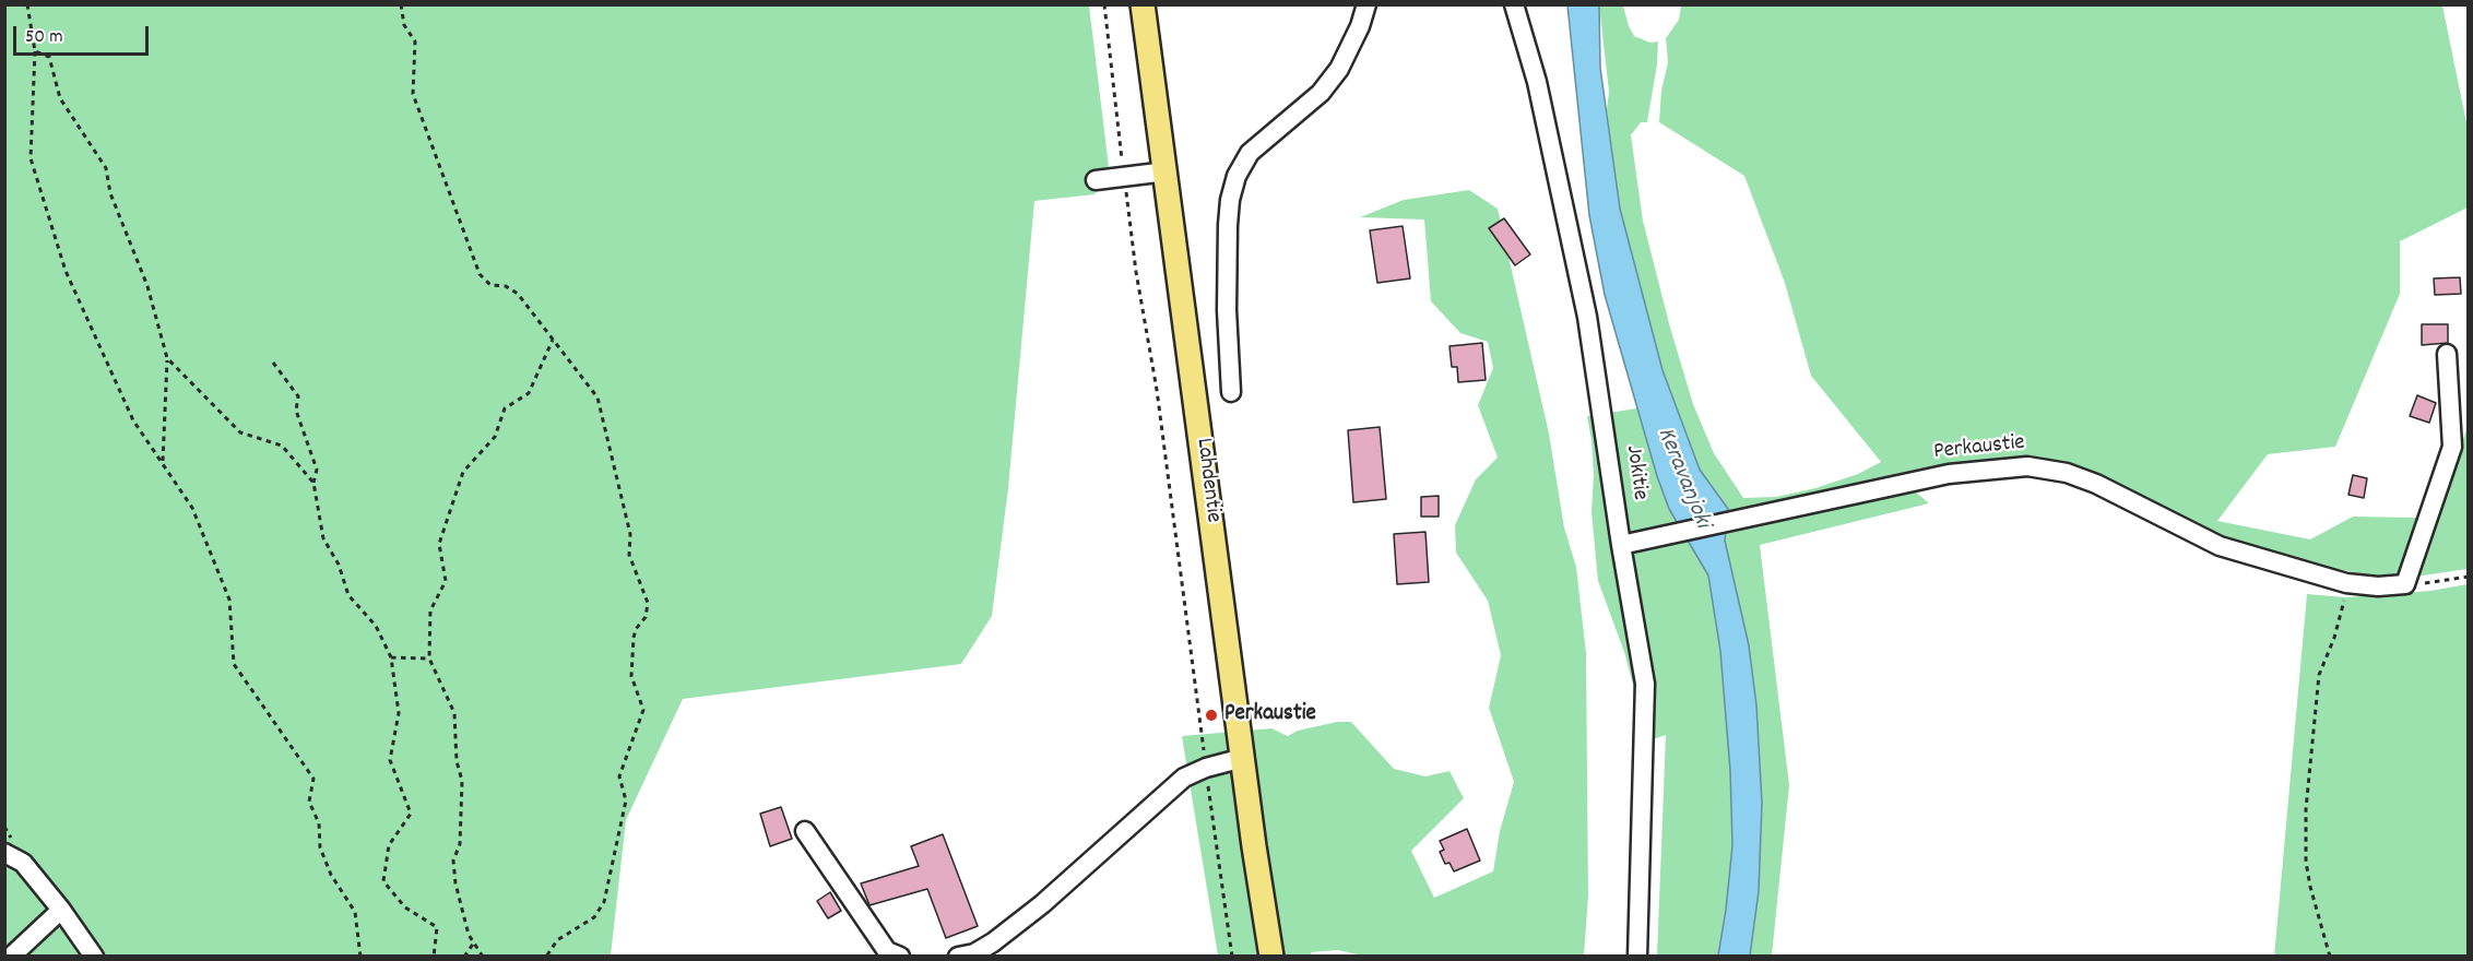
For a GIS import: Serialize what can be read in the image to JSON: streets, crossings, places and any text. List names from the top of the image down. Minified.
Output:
{"streets":{"main road":["Lahdentie"],"street":["Perkaustie","Jokitie"]},"crossings":[["Perkaustie","Jokitie"]],"water":["Keravanjoki"],"places":["Perkaustie"],"scale_bar":"50 m"}
